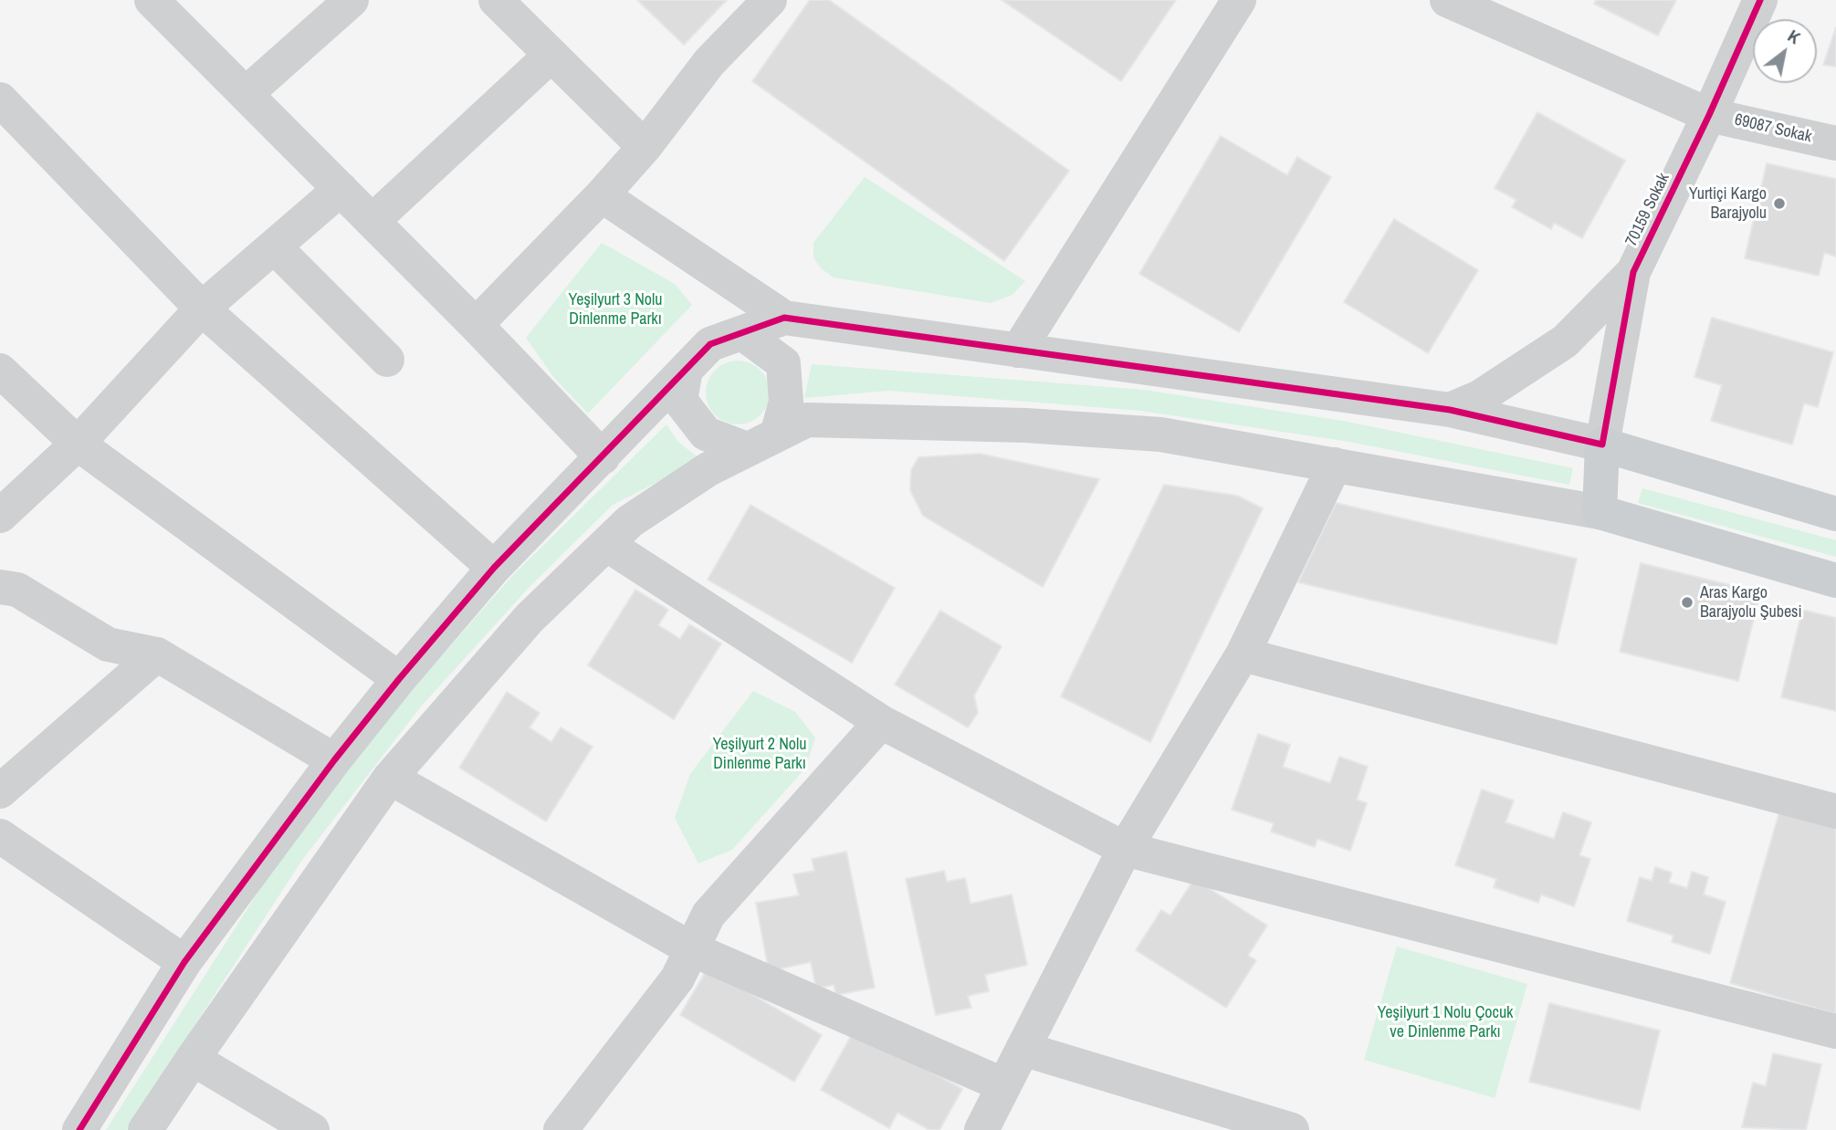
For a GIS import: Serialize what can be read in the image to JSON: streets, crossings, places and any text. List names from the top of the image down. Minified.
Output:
{"streets":{"street":["69087 Sokak","70159 Sokak"]},"crossings":[["69087 Sokak","70159 Sokak"]],"parks":["Yeşilyurt 3 Nolu Dinlenme Parkı","Yeşilyurt 2 Nolu Dinlenme Parkı","Yeşilyurt 1 Nolu Çocuk ve Dinlenme Parkı"],"places":["Yurtiçi Kargo Barajyolu","Aras Kargo Barajyolu Şubesi"],"north":"top right"}
